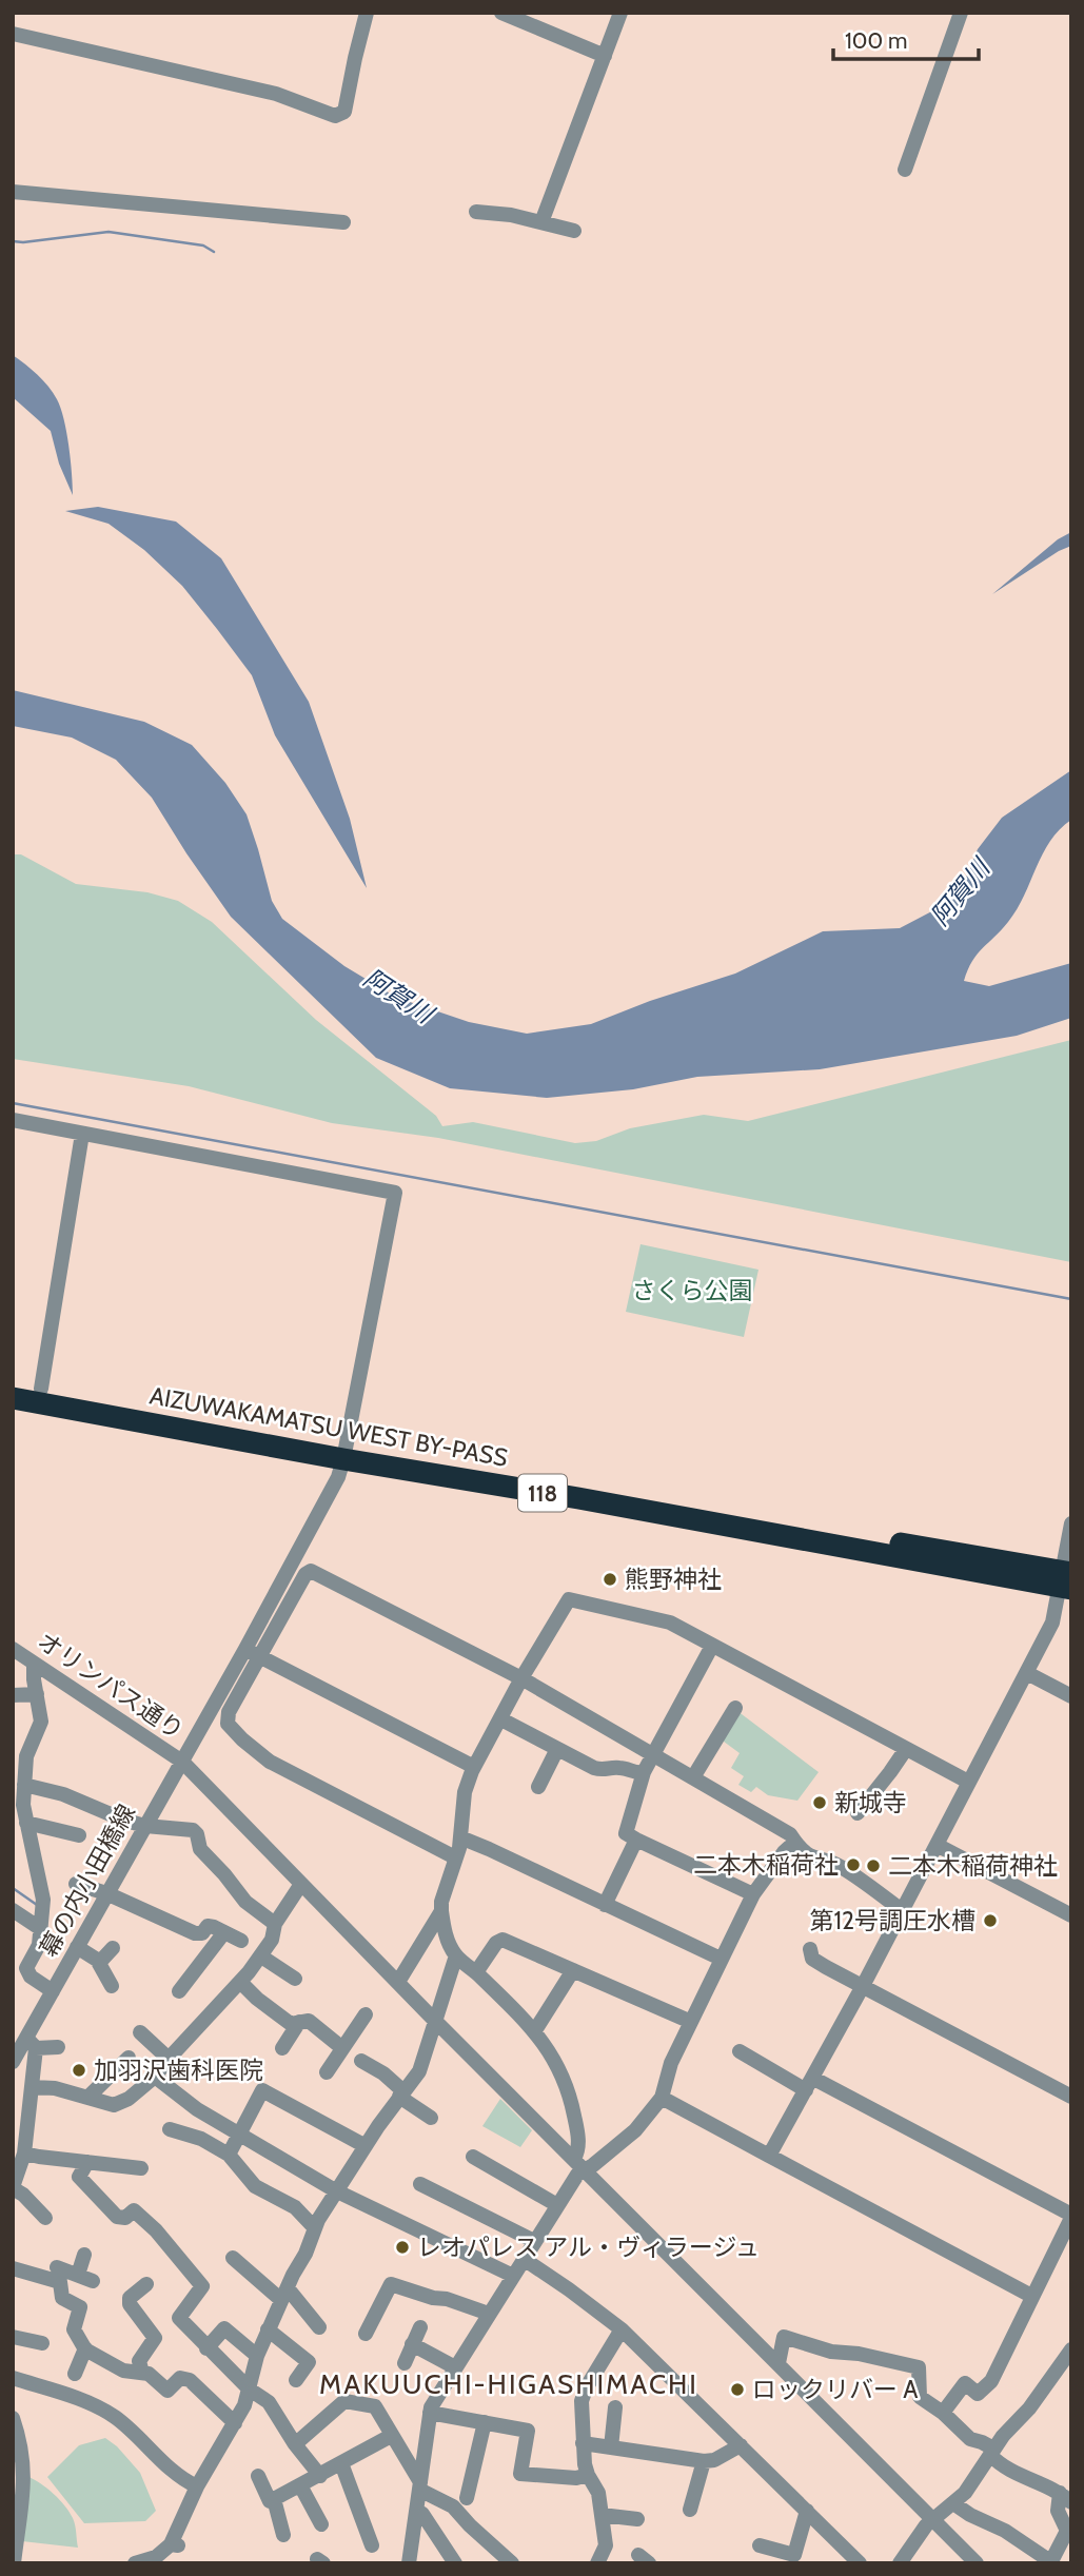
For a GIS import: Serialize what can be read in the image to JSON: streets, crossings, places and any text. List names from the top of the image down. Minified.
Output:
{"streets":{"highway":["AIZUWAKAMATSU WEST BY-PASS","118"],"street":["オリンパス通り","幕の内小田橋線"]},"crossings":[["AIZUWAKAMATSU WEST BY-PASS","幕の内小田橋線"],["オリンパス通り","幕の内小田橋線"]],"districts":["MAKUUCHI-HIGASHIMACHI"],"water":["阿賀川"],"parks":["さくら公園"],"places":["熊野神社","新城寺","二本木稲荷社","二本木稲荷神社","第12号調圧水槽","加羽沢歯科医院","レオパレス アル・ヴィラージュ","ロックリバー A"],"scale_bar":"100 m"}
